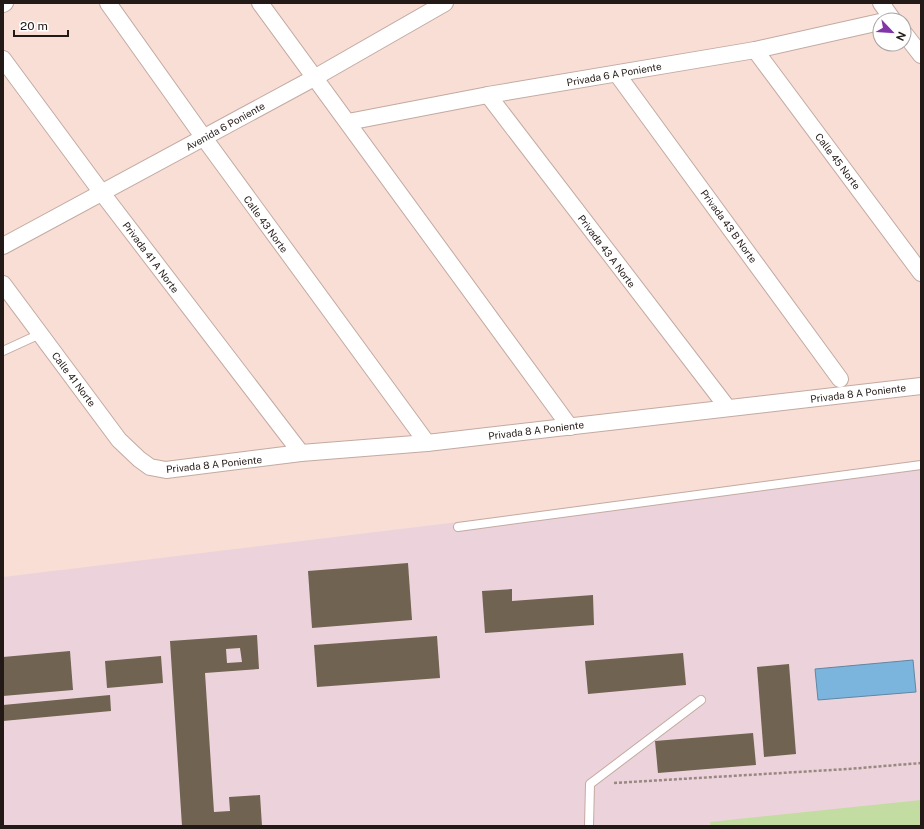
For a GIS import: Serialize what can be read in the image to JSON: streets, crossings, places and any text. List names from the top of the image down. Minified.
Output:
{"streets":{"street":["Privada 6 A Poniente","Avenida 6 Poniente","Calle 45 Norte","Calle 43 Norte","Privada 43 B Norte","Privada 43 A Norte","Privada 41 A Norte","Calle 41 Norte","Privada 8 A Poniente"]},"crossings":[["Privada 6 A Poniente","Calle 45 Norte"],["Privada 6 A Poniente","Privada 43 B Norte"],["Privada 6 A Poniente","Privada 43 A Norte"],["Avenida 6 Poniente","Calle 43 Norte"],["Avenida 6 Poniente","Privada 41 A Norte"],["Calle 43 Norte","Privada 8 A Poniente"],["Privada 43 A Norte","Privada 8 A Poniente"],["Privada 41 A Norte","Privada 8 A Poniente"],["Calle 41 Norte","Privada 8 A Poniente"]],"scale_bar":"20 m","north":"bottom right"}
